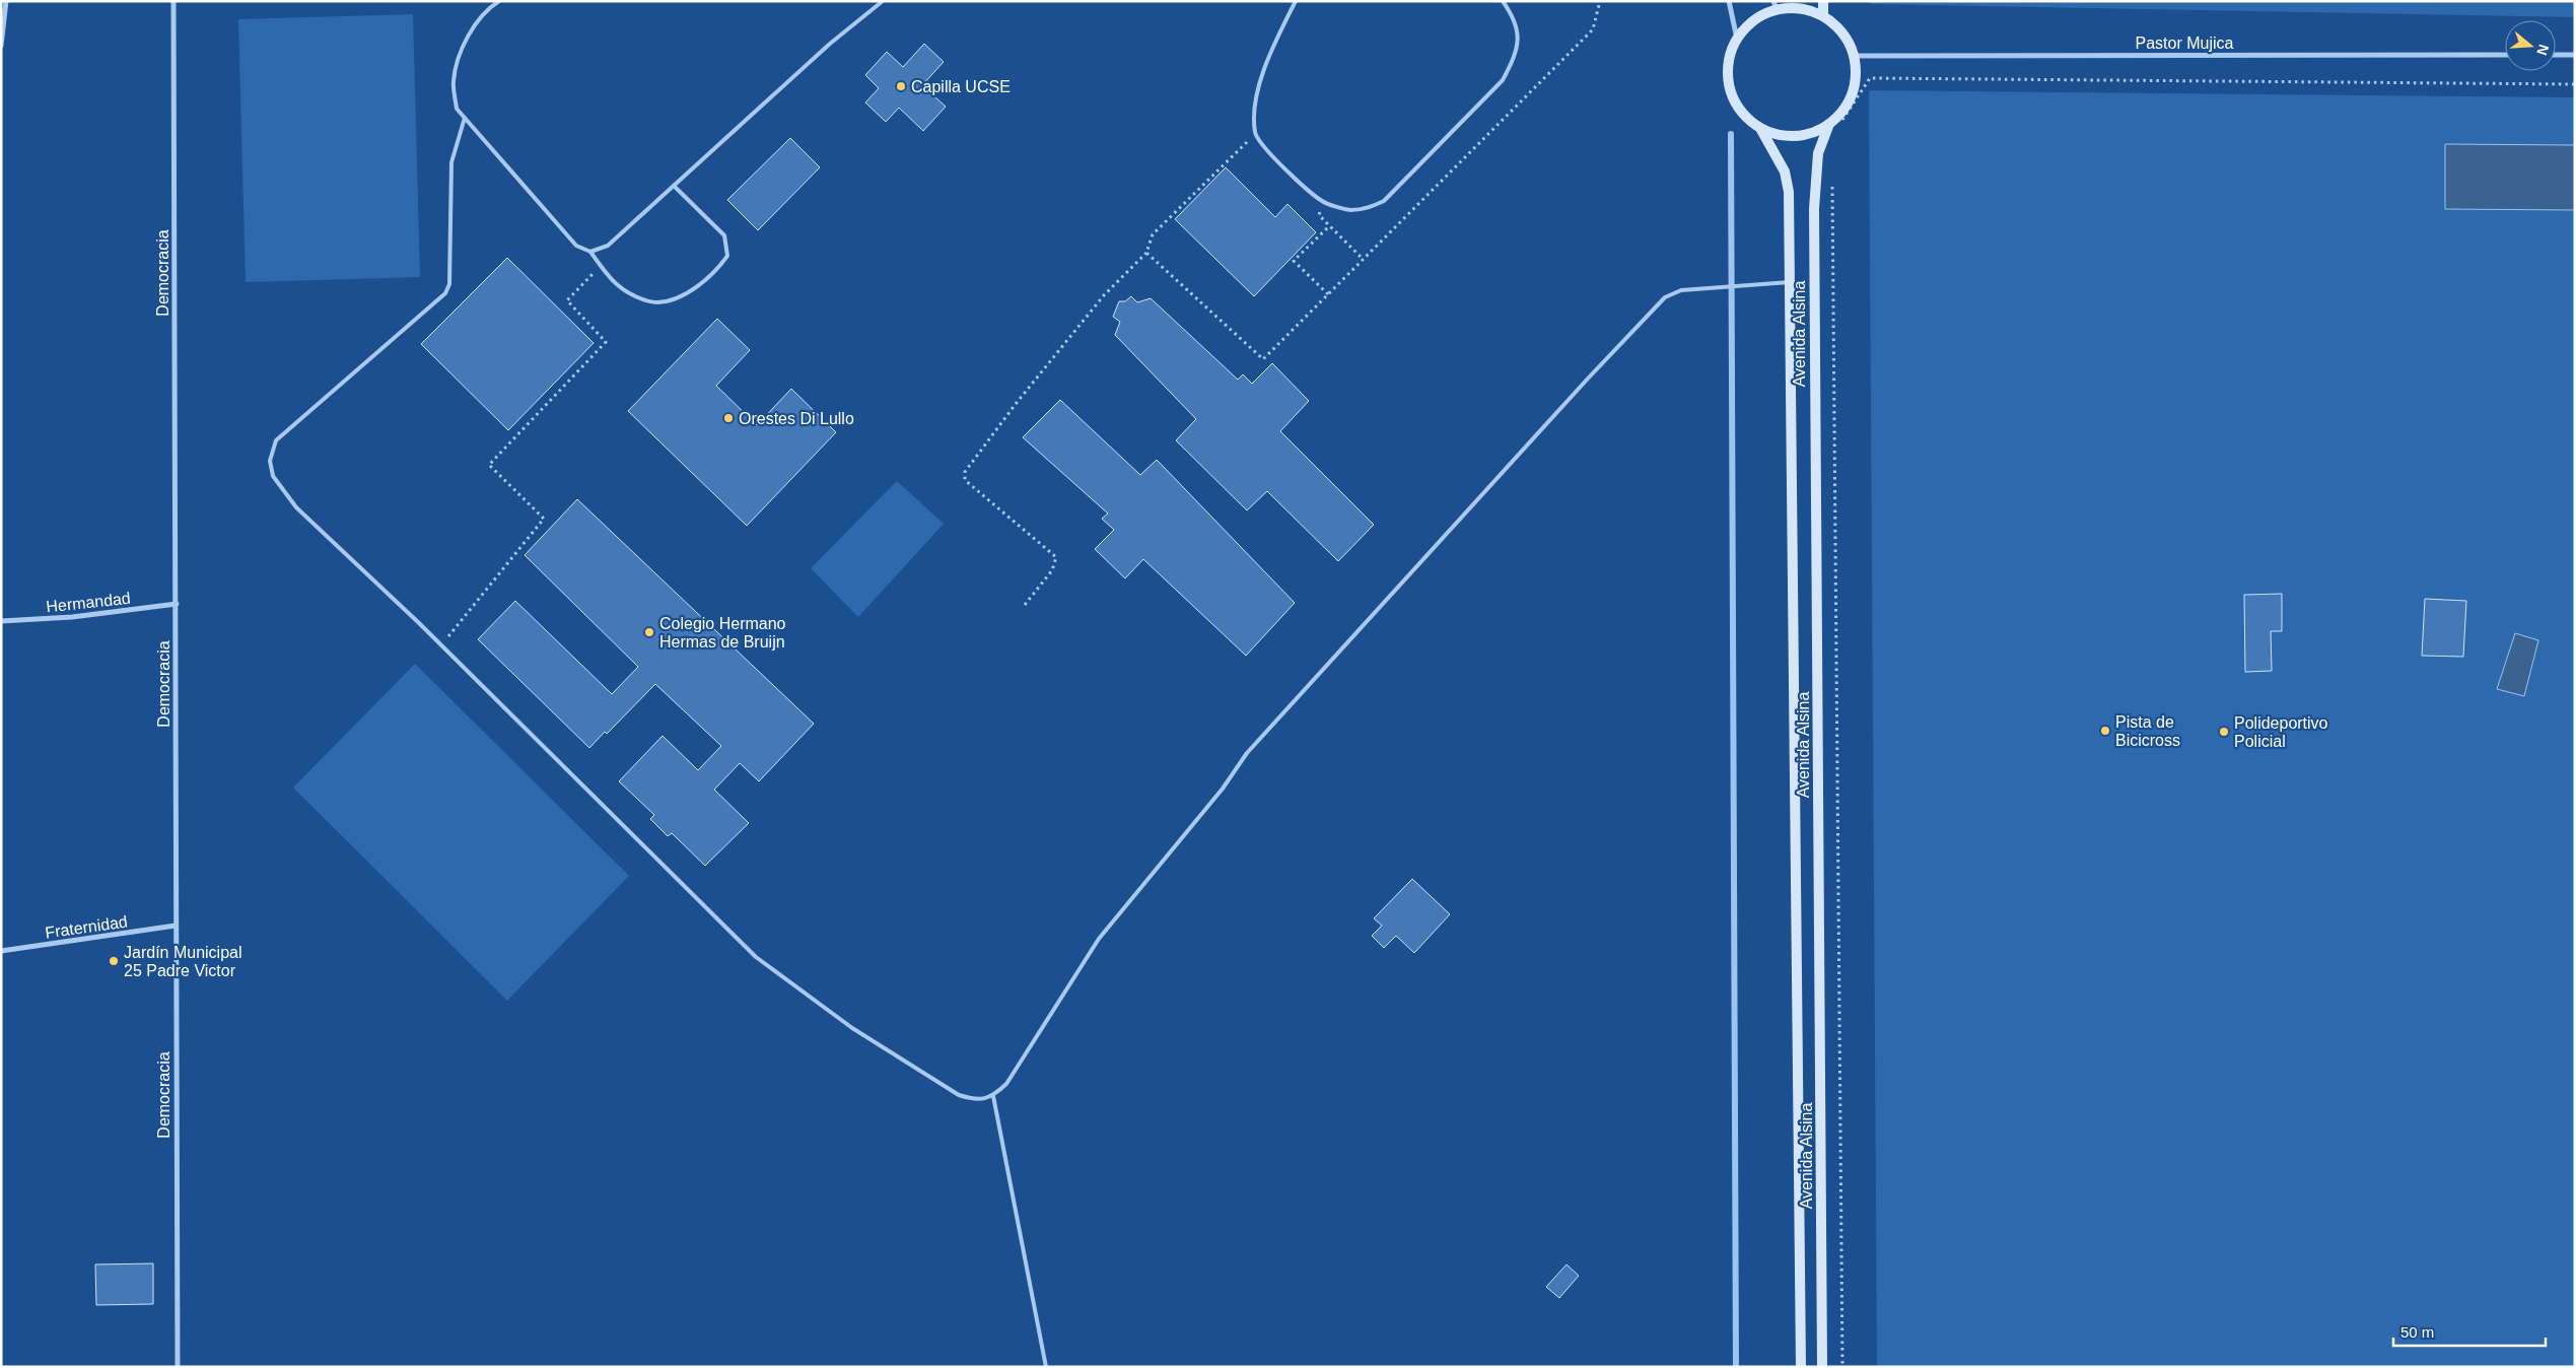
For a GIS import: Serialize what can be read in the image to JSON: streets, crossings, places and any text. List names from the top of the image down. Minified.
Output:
{"streets":{"main road":["Avenida Alsina"],"street":["Pastor Mujica","Democracia","Hermandad","Fraternidad"]},"crossings":[["Pastor Mujica","Avenida Alsina"],["Democracia","Hermandad"],["Democracia","Fraternidad"]],"places":["Capilla UCSE","Orestes Di Lullo","Colegio Hermano Hermas de Bruijn","Pista de Bicicross","Polideportivo Policial","Jardín Municipal 25 Padre Victor"],"scale_bar":"50 m","north":"right"}
